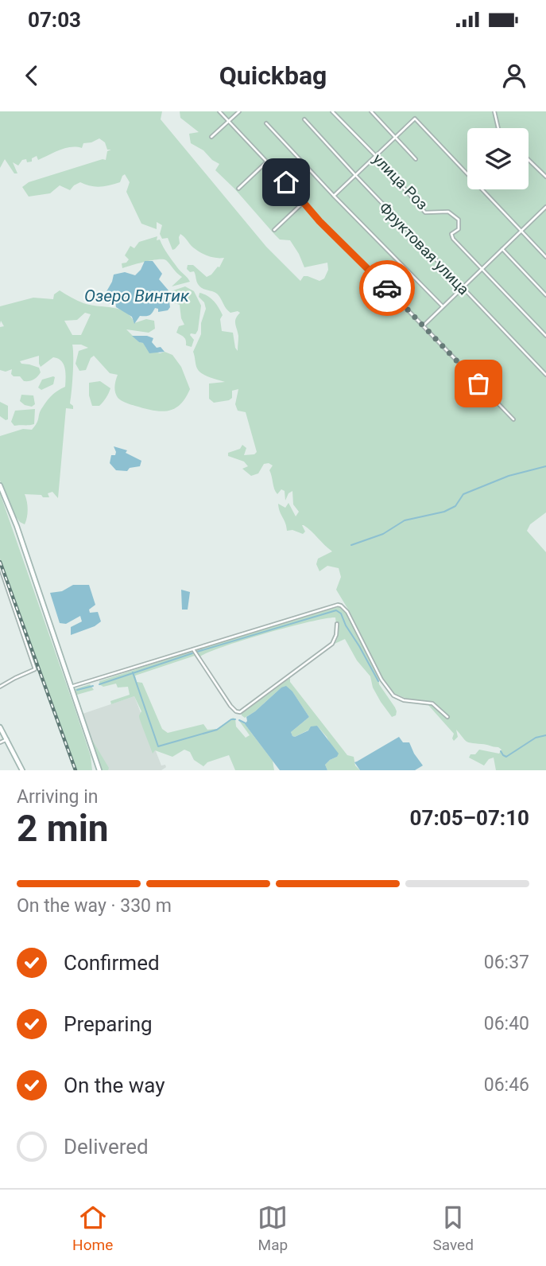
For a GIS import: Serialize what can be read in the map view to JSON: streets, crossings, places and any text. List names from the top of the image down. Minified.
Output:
{"streets":{"street":["улица Роз","Фруктовая улица"]},"water":["Озеро Винтик"],"page":{"status":"07:03","header":"Quickbag","heading":["2 min","Arriving in","07:05–07:10"],"bar":"On the way · 330 m","list":[["Confirmed","06:37"],["Preparing","06:40"],["On the way","06:46"],"Delivered"],"tabs":["Home","Map","Saved"]}}
